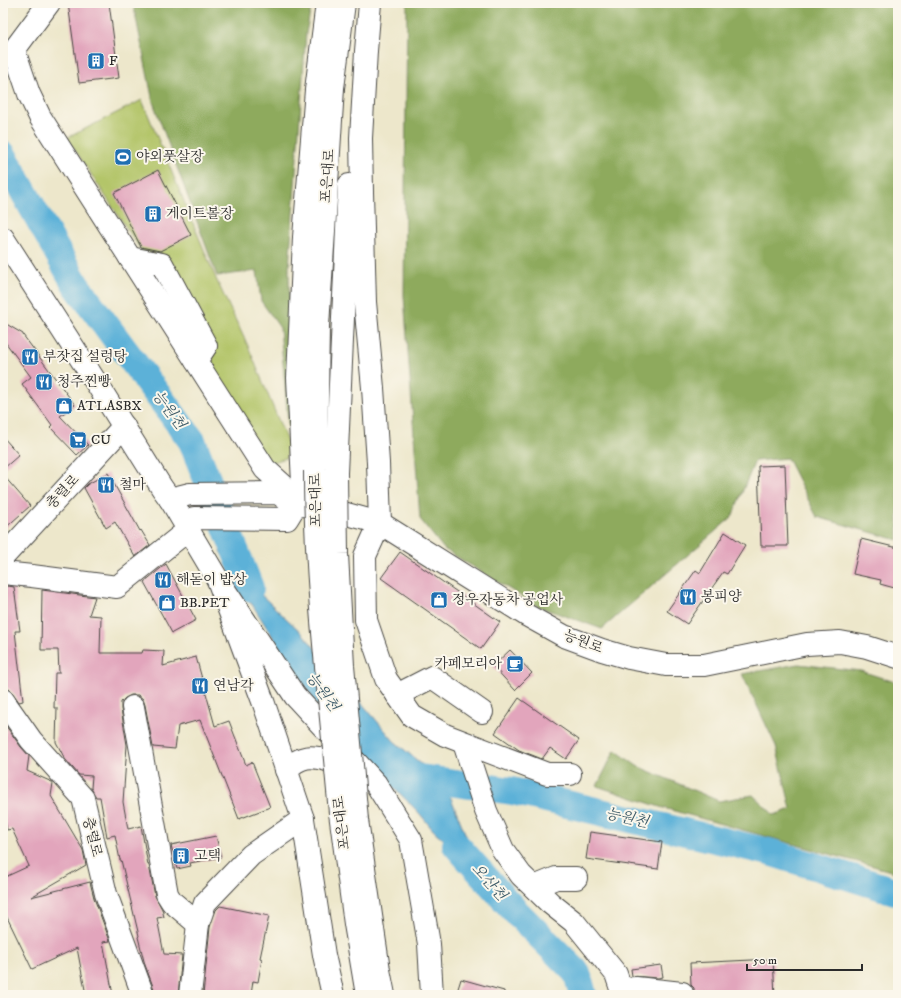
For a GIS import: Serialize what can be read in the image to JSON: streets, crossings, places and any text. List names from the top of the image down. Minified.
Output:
{"streets":{"main road":["포은대로","충렬로","능원로"]},"water":["능원천","오산천"],"places":{"building":["F","게이트볼장","고택"],"sports":["야외풋살장"],"restaurant":["부잣집 설렁탕","청주찐빵","철마","해돋이 밥상","봉피양","연남각"],"shop":["ATLASBX","정우자동차 공업사","BB.PET"],"supermarket":["CU"],"cafe":["카페모리아"]},"scale_bar":"50 m"}
